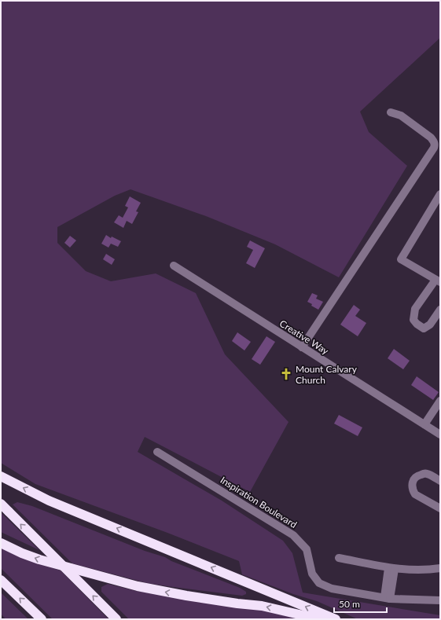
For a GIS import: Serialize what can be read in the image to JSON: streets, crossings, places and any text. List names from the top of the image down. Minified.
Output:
{"streets":{"street":["Creative Way","Inspiration Boulevard"]},"places":{"church":["Mount Calvary Church"]},"scale_bar":"50 m"}
